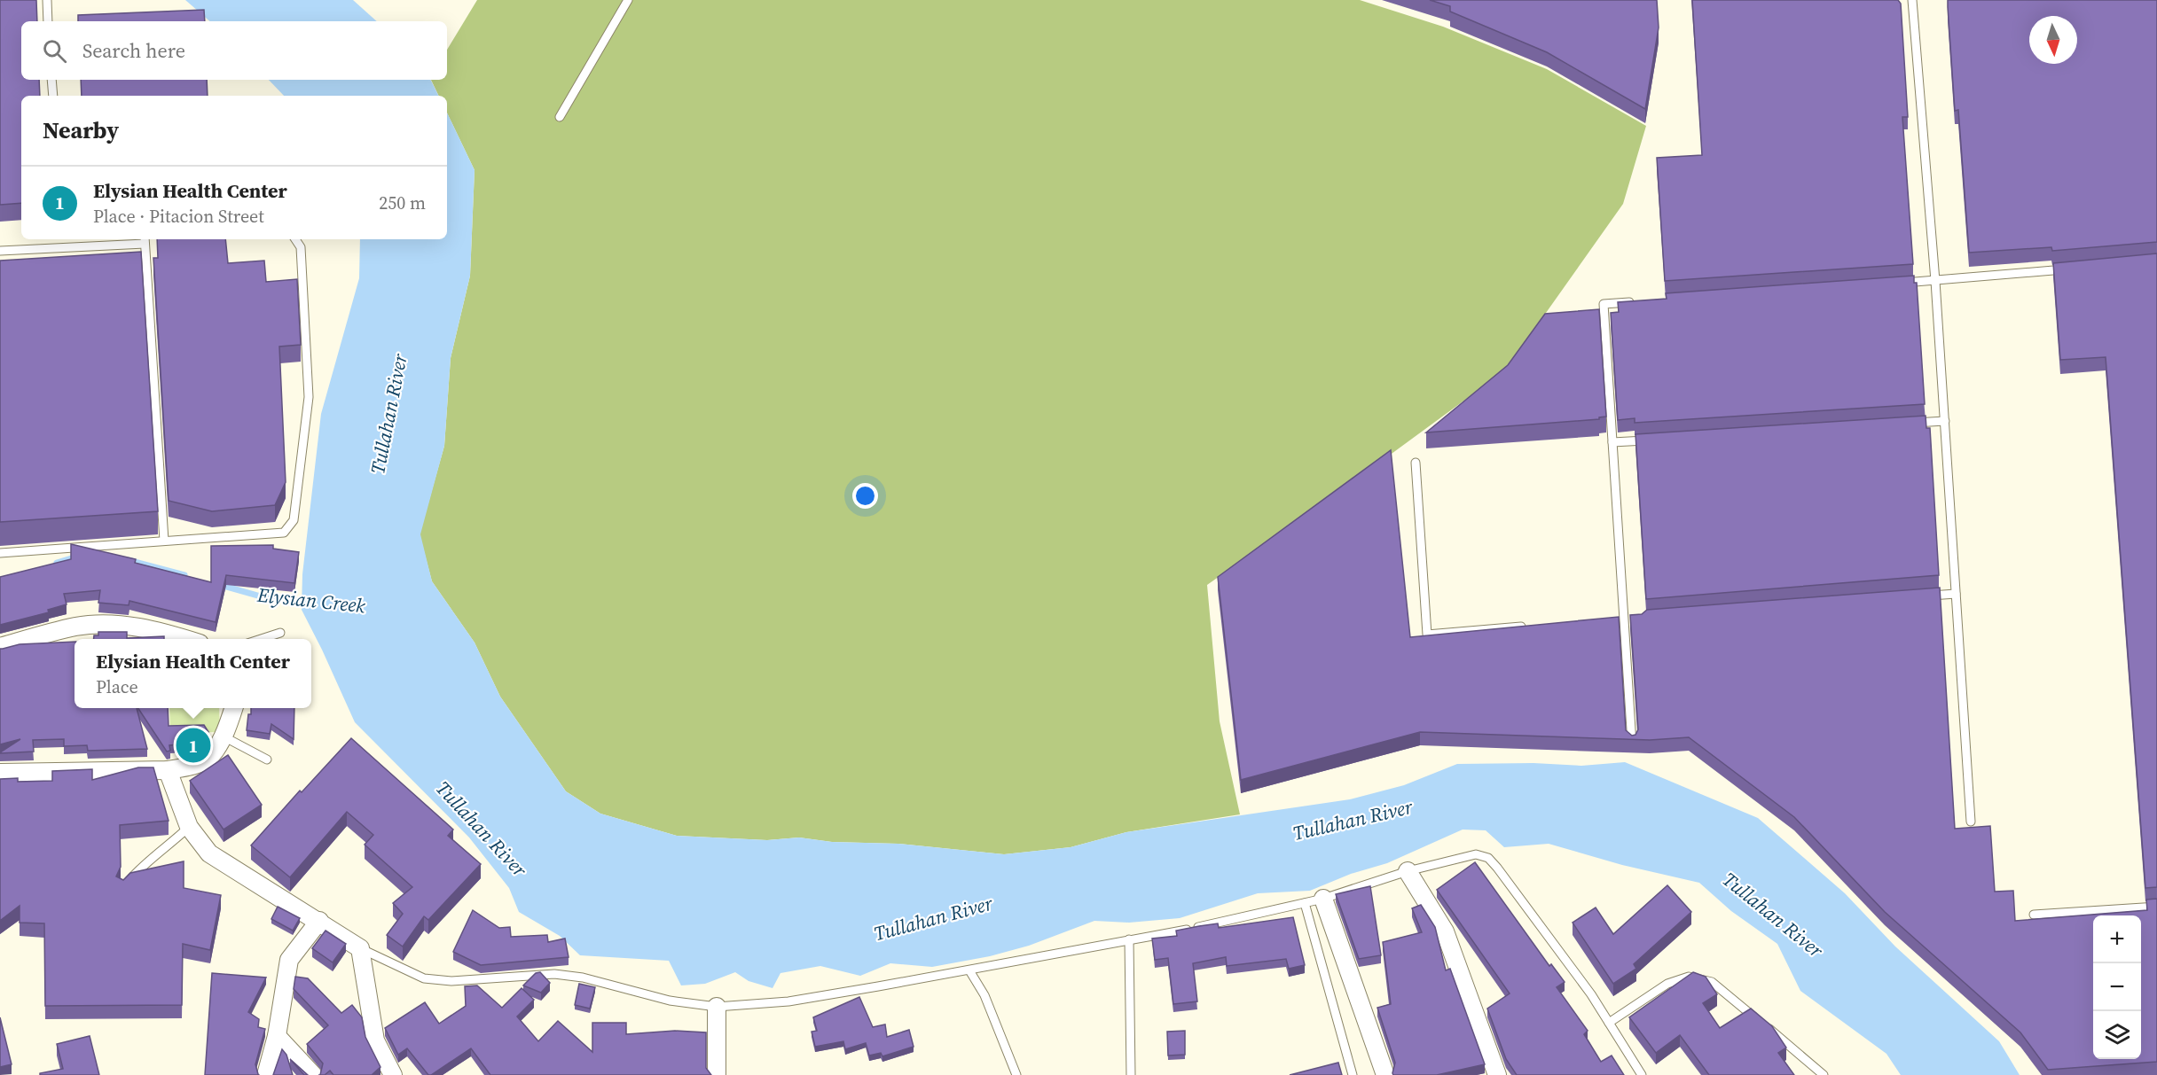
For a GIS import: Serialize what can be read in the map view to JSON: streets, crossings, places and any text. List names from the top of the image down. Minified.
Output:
{"water":["Tullahan River","Elysian Creek"],"north":"bottom","page":{"search":"Search here","heading":"Nearby","list":[{"mark":"1","name":"Elysian Health Center","note":"Place · Pitacion Street","value":"250 m"}],"popup":["Elysian Health Center","Place"],"pins":"1","map_buttons":["+","−"]}}
